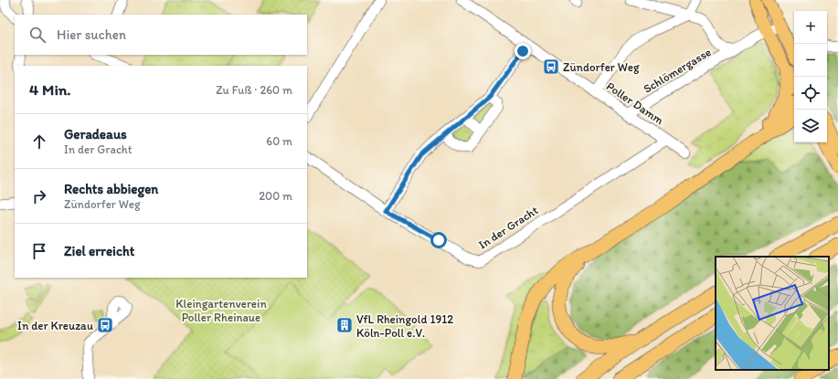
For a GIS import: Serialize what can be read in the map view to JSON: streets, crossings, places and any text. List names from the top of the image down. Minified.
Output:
{"streets":{"street":["Schlömergasse","Poller Damm","In der Gracht"]},"crossings":[["Schlömergasse","Poller Damm"],["Poller Damm","In der Gracht"]],"parks":["Kleingartenverein Poller Rheinaue"],"places":{"bus stop":["Zündorfer Weg","In der Kreuzau"],"building":["VfL Rheingold 1912 Köln-Poll e.V."]},"page":{"map_buttons":["+","−"],"search":"Hier suchen","heading":["4 Min.","Zu Fuß · 260 m"],"list":[["Geradeaus","In der Gracht","60 m"],["Rechts abbiegen","Zündorfer Weg","200 m"],"Ziel erreicht"]}}
